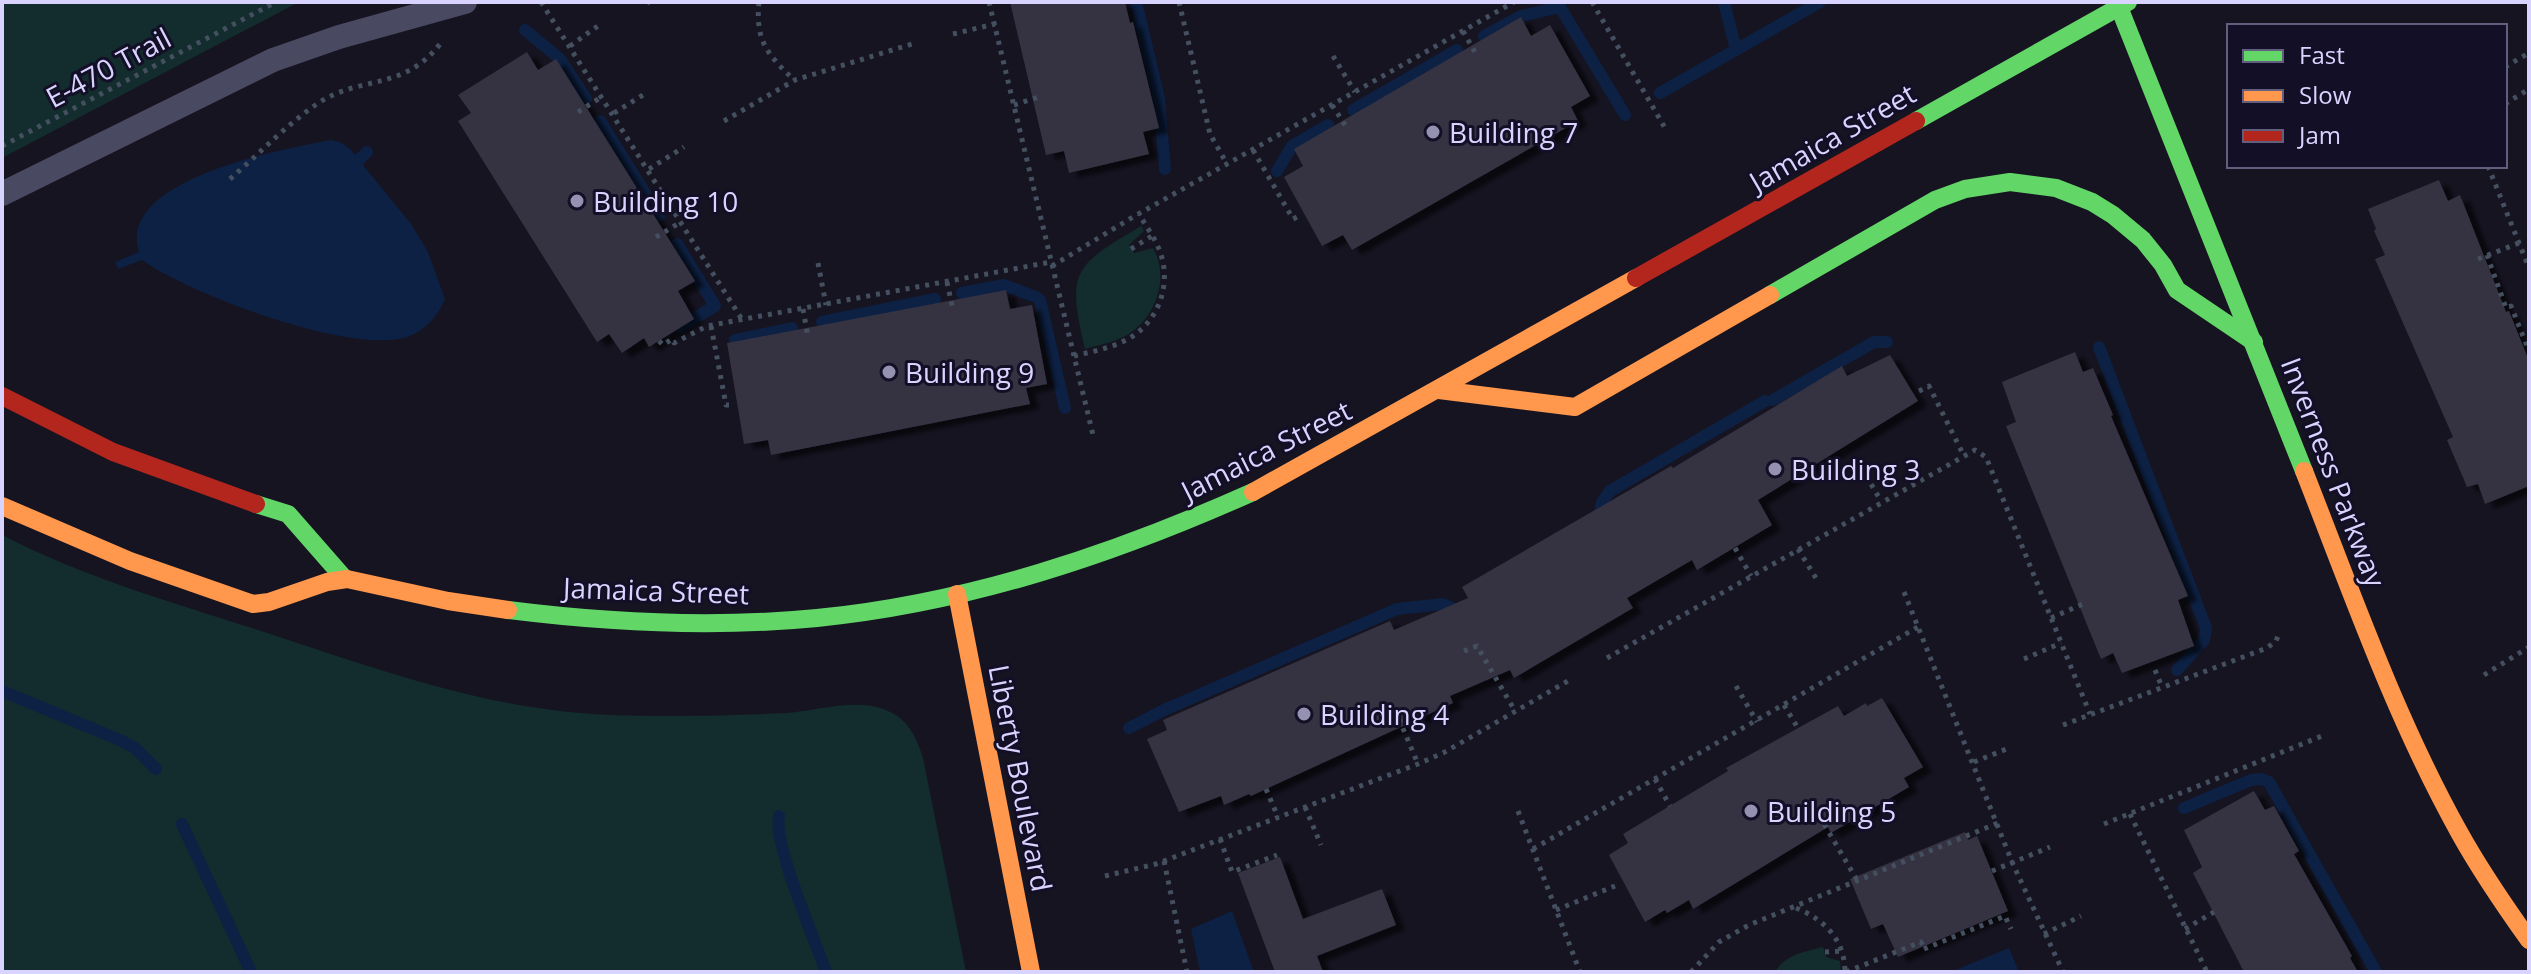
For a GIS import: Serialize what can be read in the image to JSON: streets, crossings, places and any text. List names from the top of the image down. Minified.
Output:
{"streets":{"main road":["Jamaica Street","Inverness Parkway","Liberty Boulevard"],"path":["E-470 Trail"]},"crossings":[["Jamaica Street","Inverness Parkway"],["Jamaica Street","Liberty Boulevard"]],"places":["Building 7","Building 10","Building 9","Building 3","Building 4","Building 5"],"legend":["Fast","Slow","Jam"]}
